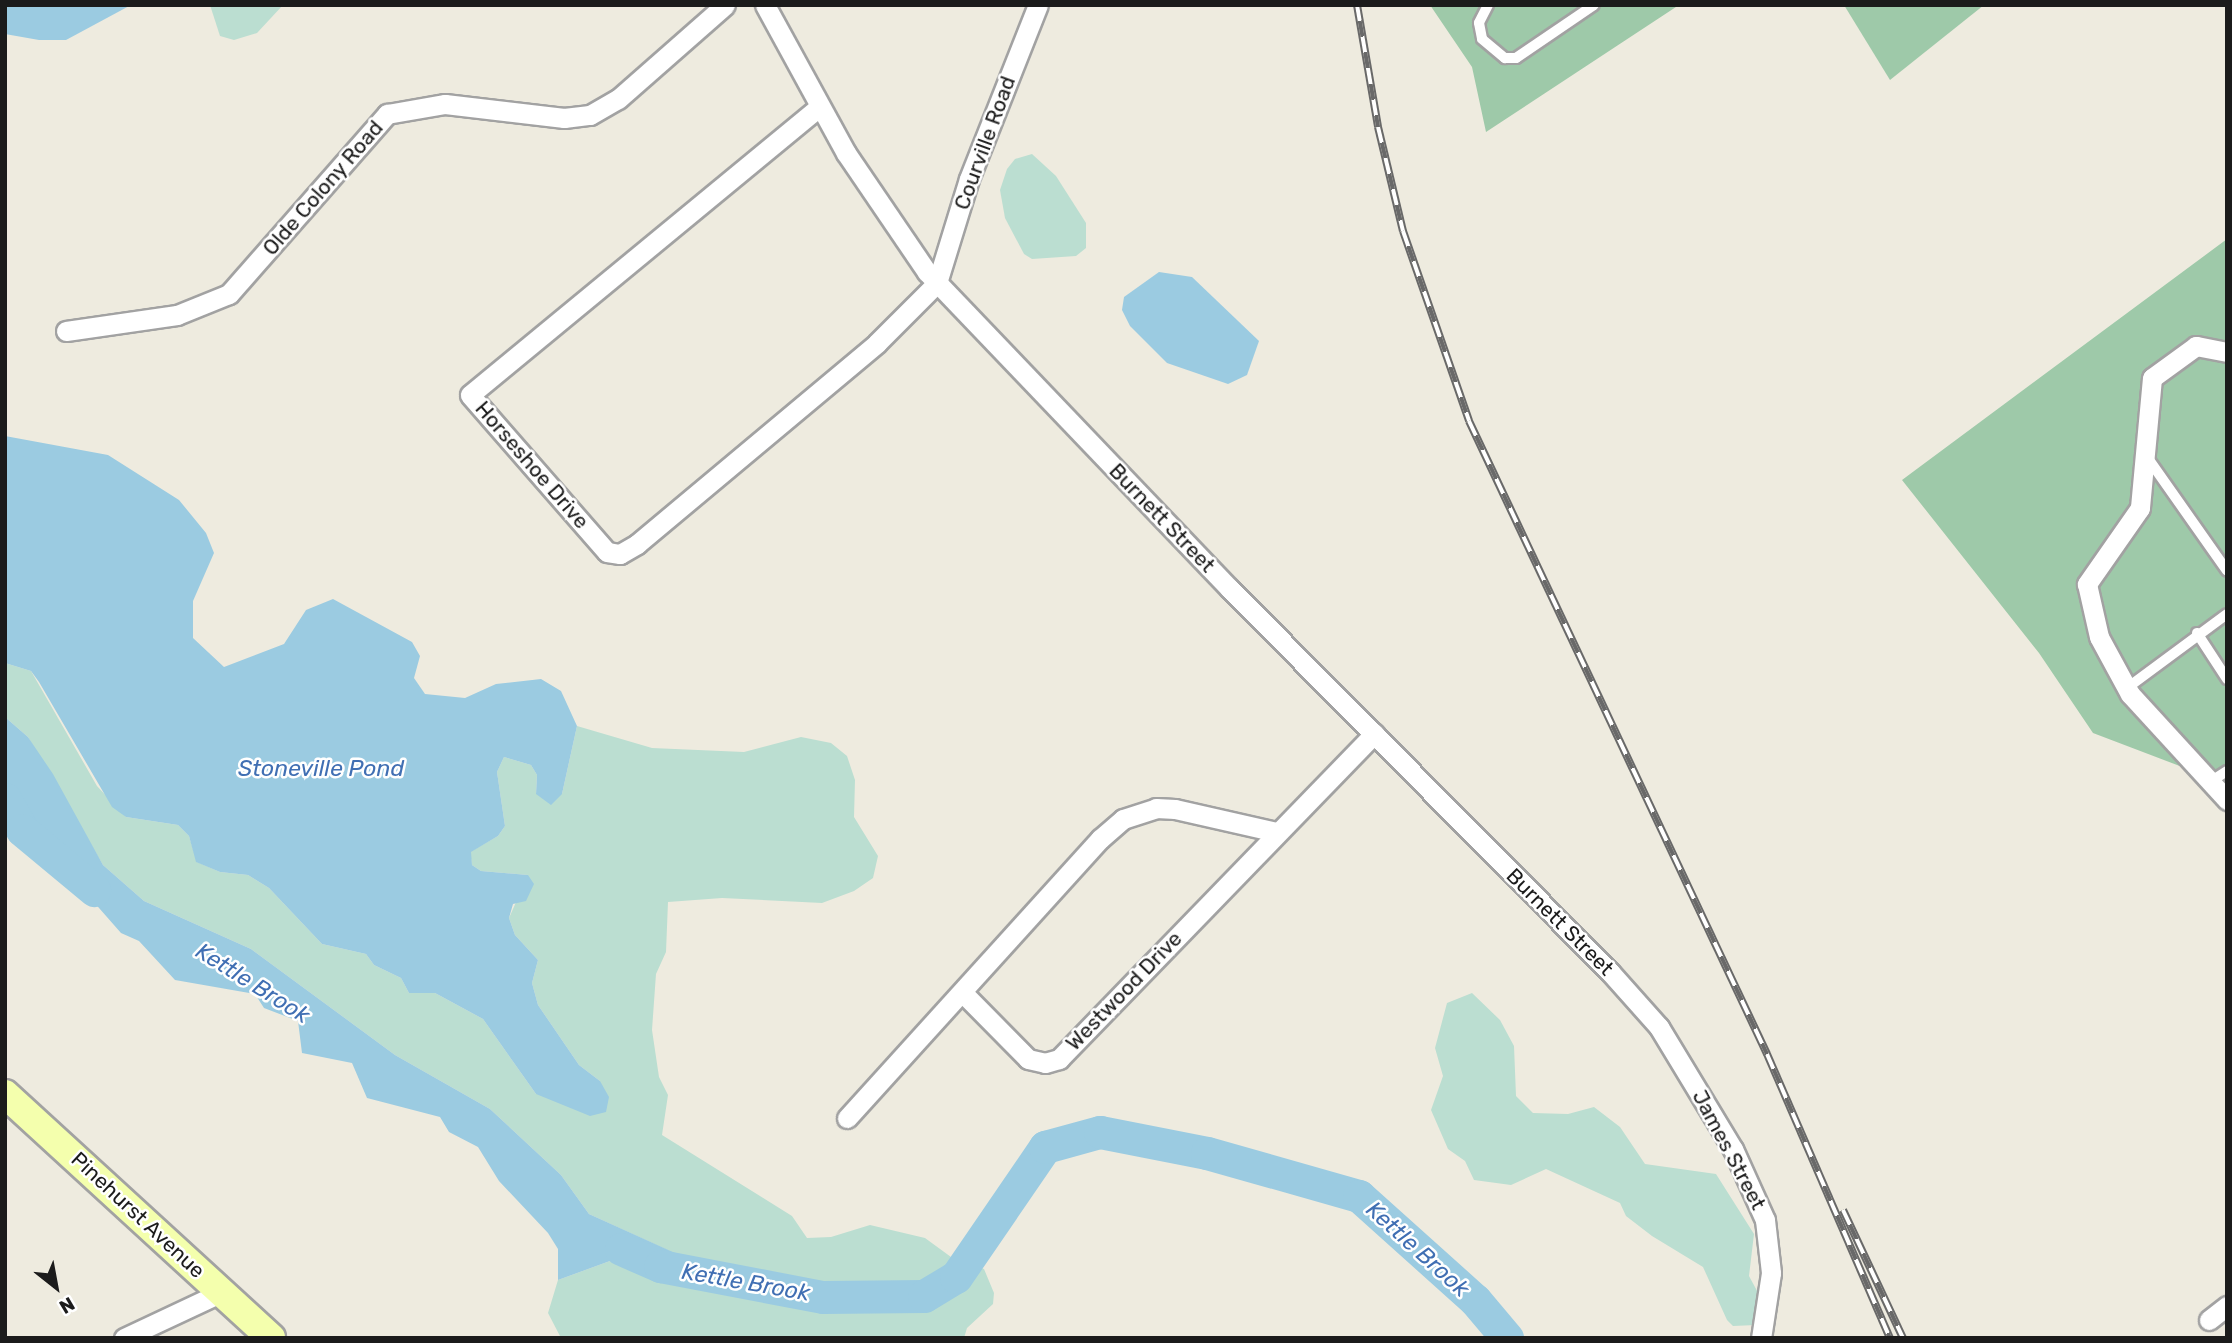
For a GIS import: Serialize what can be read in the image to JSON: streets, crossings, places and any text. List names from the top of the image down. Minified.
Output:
{"streets":{"main road":["Pinehurst Avenue"],"street":["Courville Road","Olde Colony Road","Horseshoe Drive","Burnett Street","Westwood Drive","James Street"]},"crossings":[["Courville Road","Horseshoe Drive"],["Courville Road","Burnett Street"],["Horseshoe Drive","Burnett Street"],["Burnett Street","Westwood Drive"],["Burnett Street","James Street"]],"water":["Stoneville Pond","Kettle Brook"],"north":"bottom right"}
